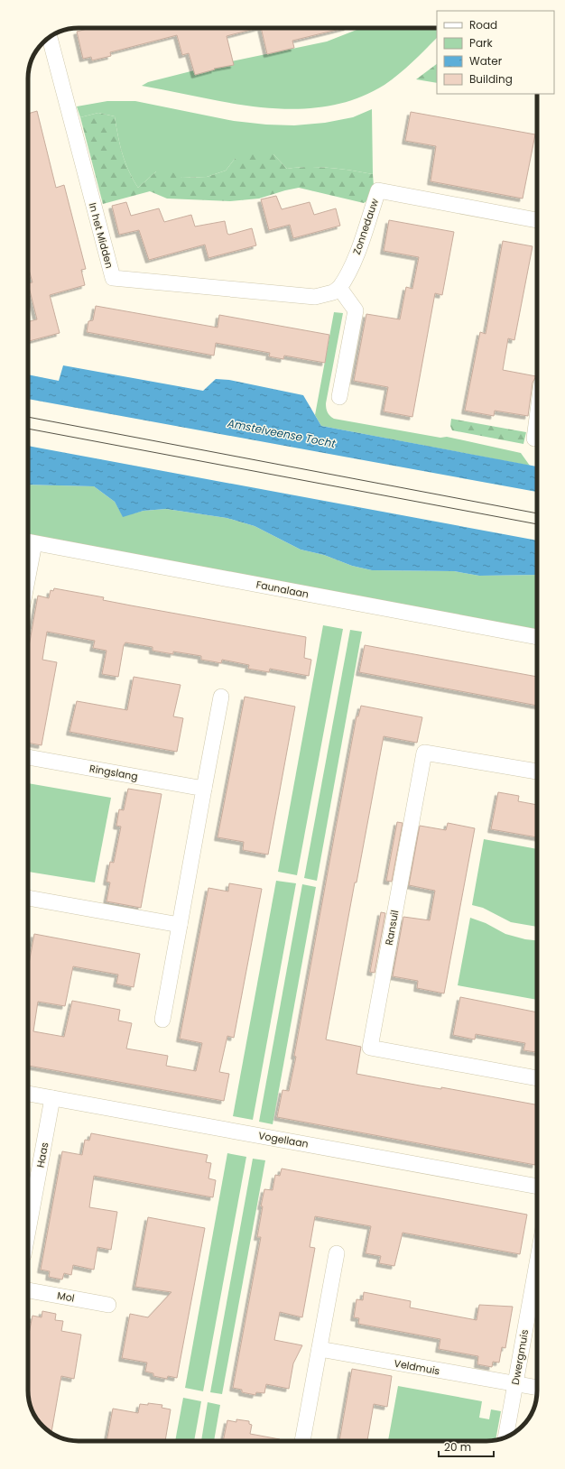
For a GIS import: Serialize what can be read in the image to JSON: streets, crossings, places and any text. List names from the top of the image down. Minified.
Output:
{"streets":{"street":["Zonnedauw","In het Midden","Faunalaan","Ringslang","Ransuil","Vogellaan","Haas","Mol","Dwergmuis","Veldmuis"]},"crossings":[["Zonnedauw","In het Midden"],["Vogellaan","Haas"],["Dwergmuis","Veldmuis"]],"water":["Amstelveense Tocht"],"legend":["Road","Park","Water","Building"],"scale_bar":"20 m"}
